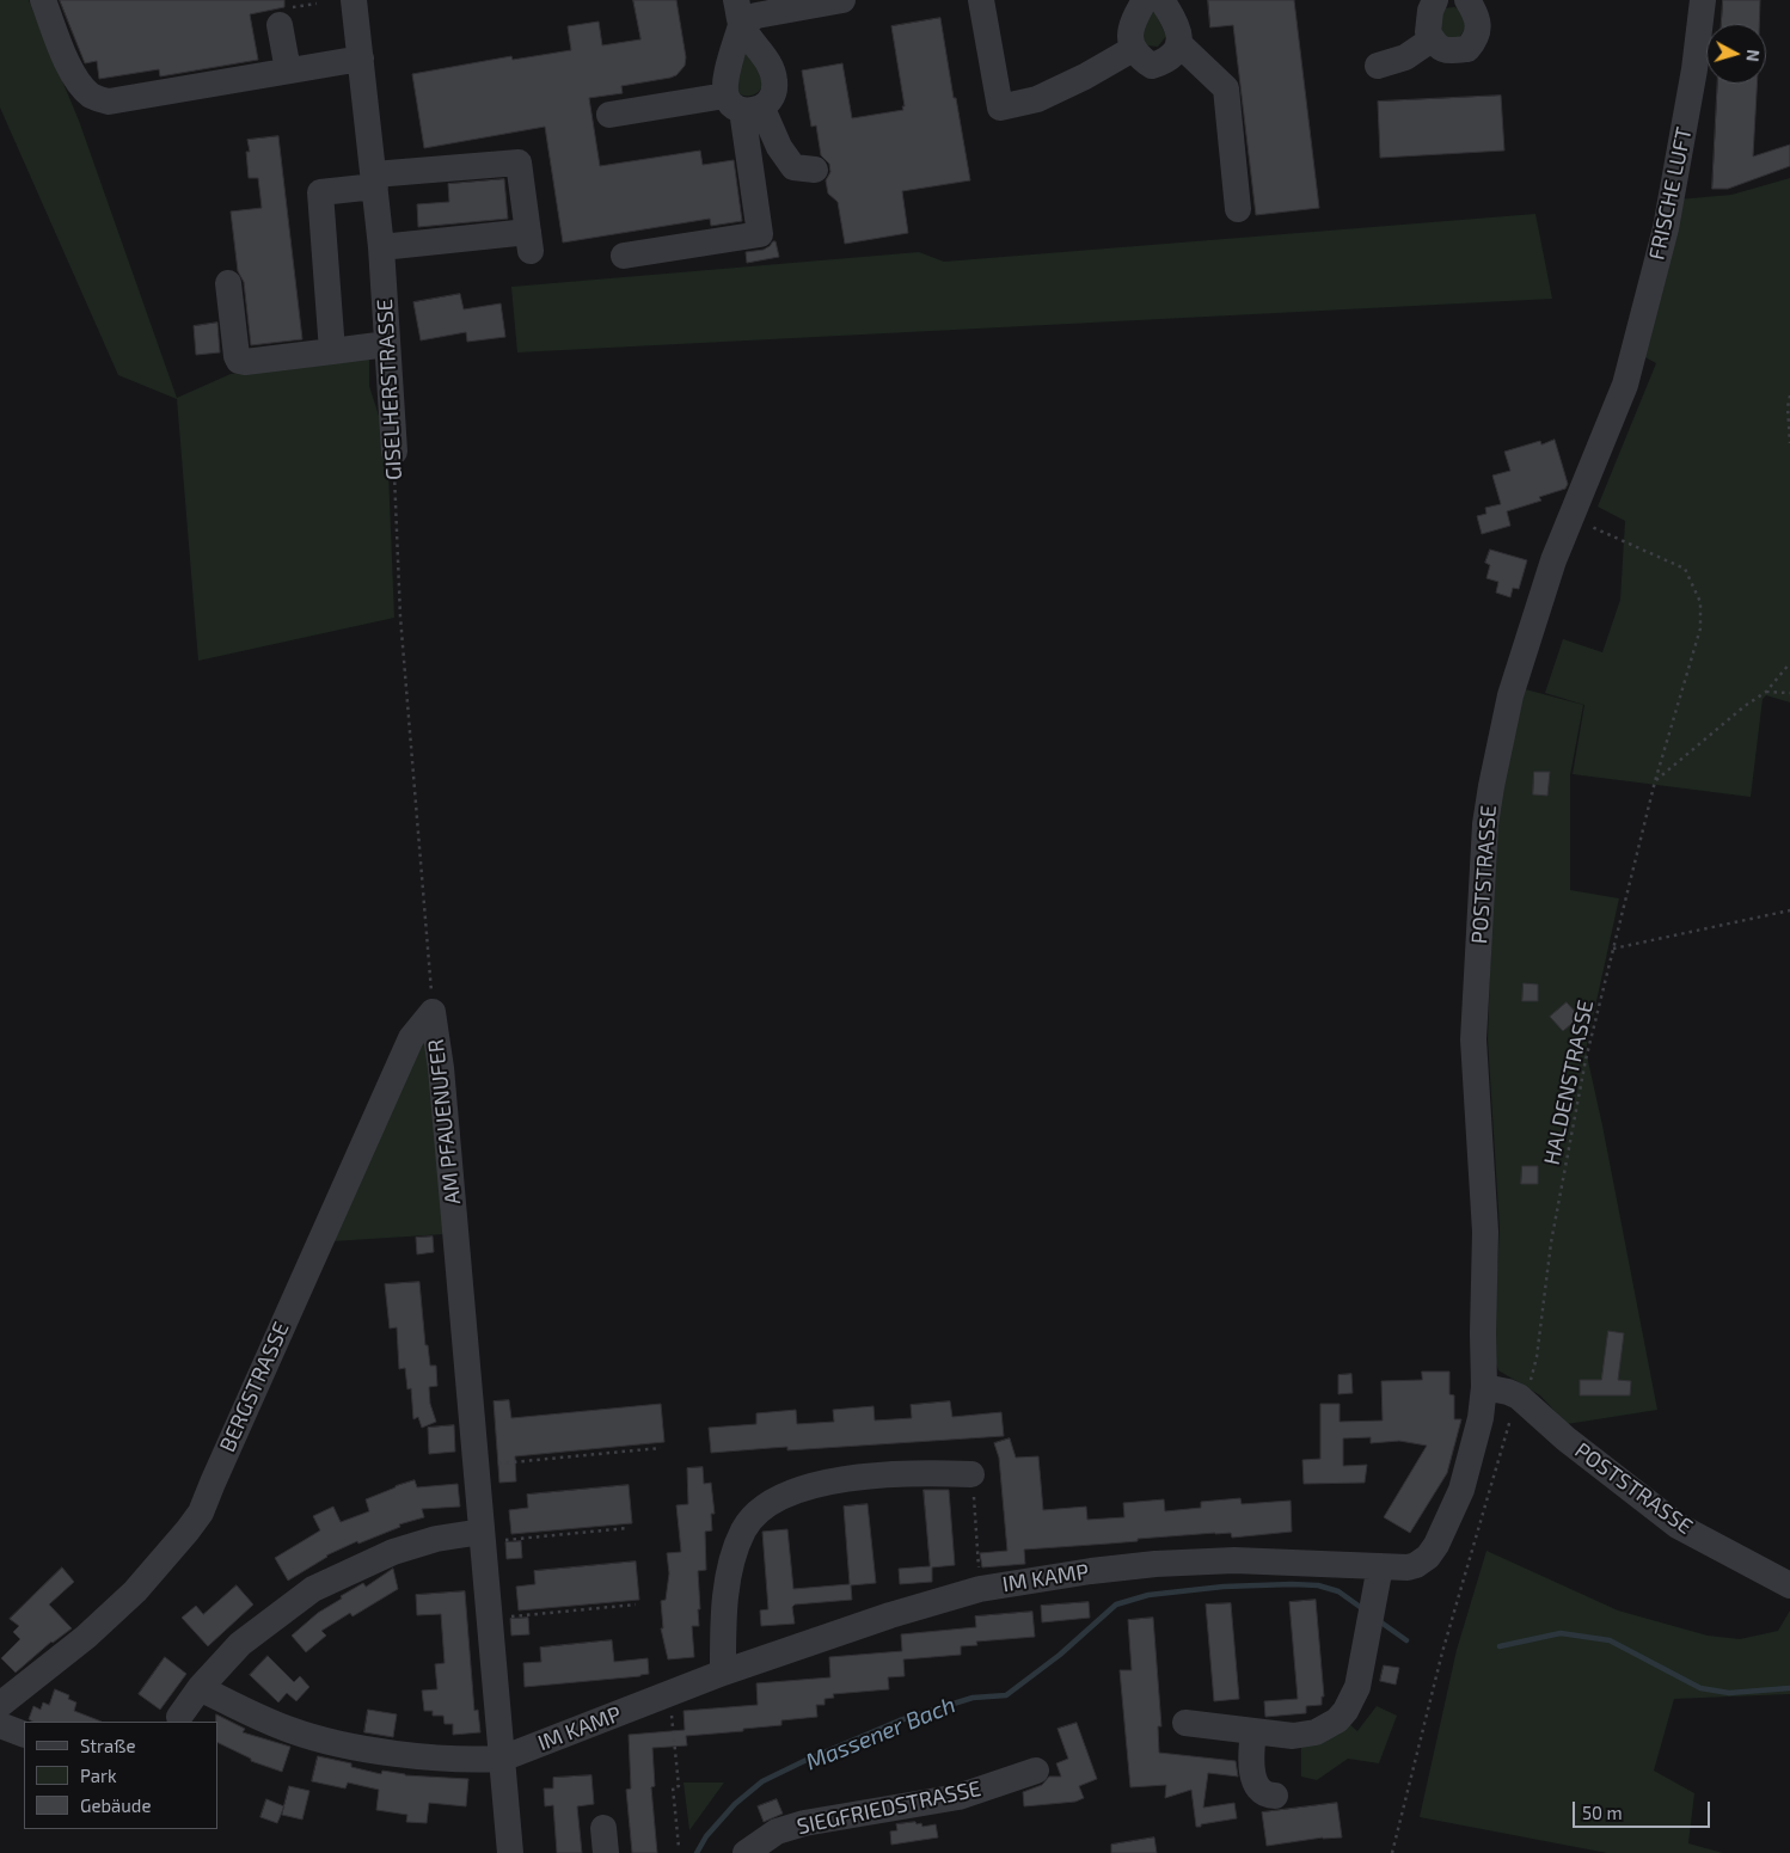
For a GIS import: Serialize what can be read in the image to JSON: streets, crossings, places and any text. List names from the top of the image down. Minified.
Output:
{"streets":{"street":["FRISCHE LUFT","GISELHERSTRASSE","POSTSTRASSE","AM PFAUENUFER","BERGSTRASSE","IM KAMP","SIEGFRIEDSTRASSE"],"path":["HALDENSTRASSE"]},"crossings":[["FRISCHE LUFT","POSTSTRASSE"],["GISELHERSTRASSE","AM PFAUENUFER"],["POSTSTRASSE","HALDENSTRASSE"],["POSTSTRASSE","IM KAMP"],["AM PFAUENUFER","BERGSTRASSE"],["AM PFAUENUFER","IM KAMP"]],"water":["Massener Bach"],"legend":["Straße","Park","Gebäude"],"scale_bar":"50 m","north":"right"}
